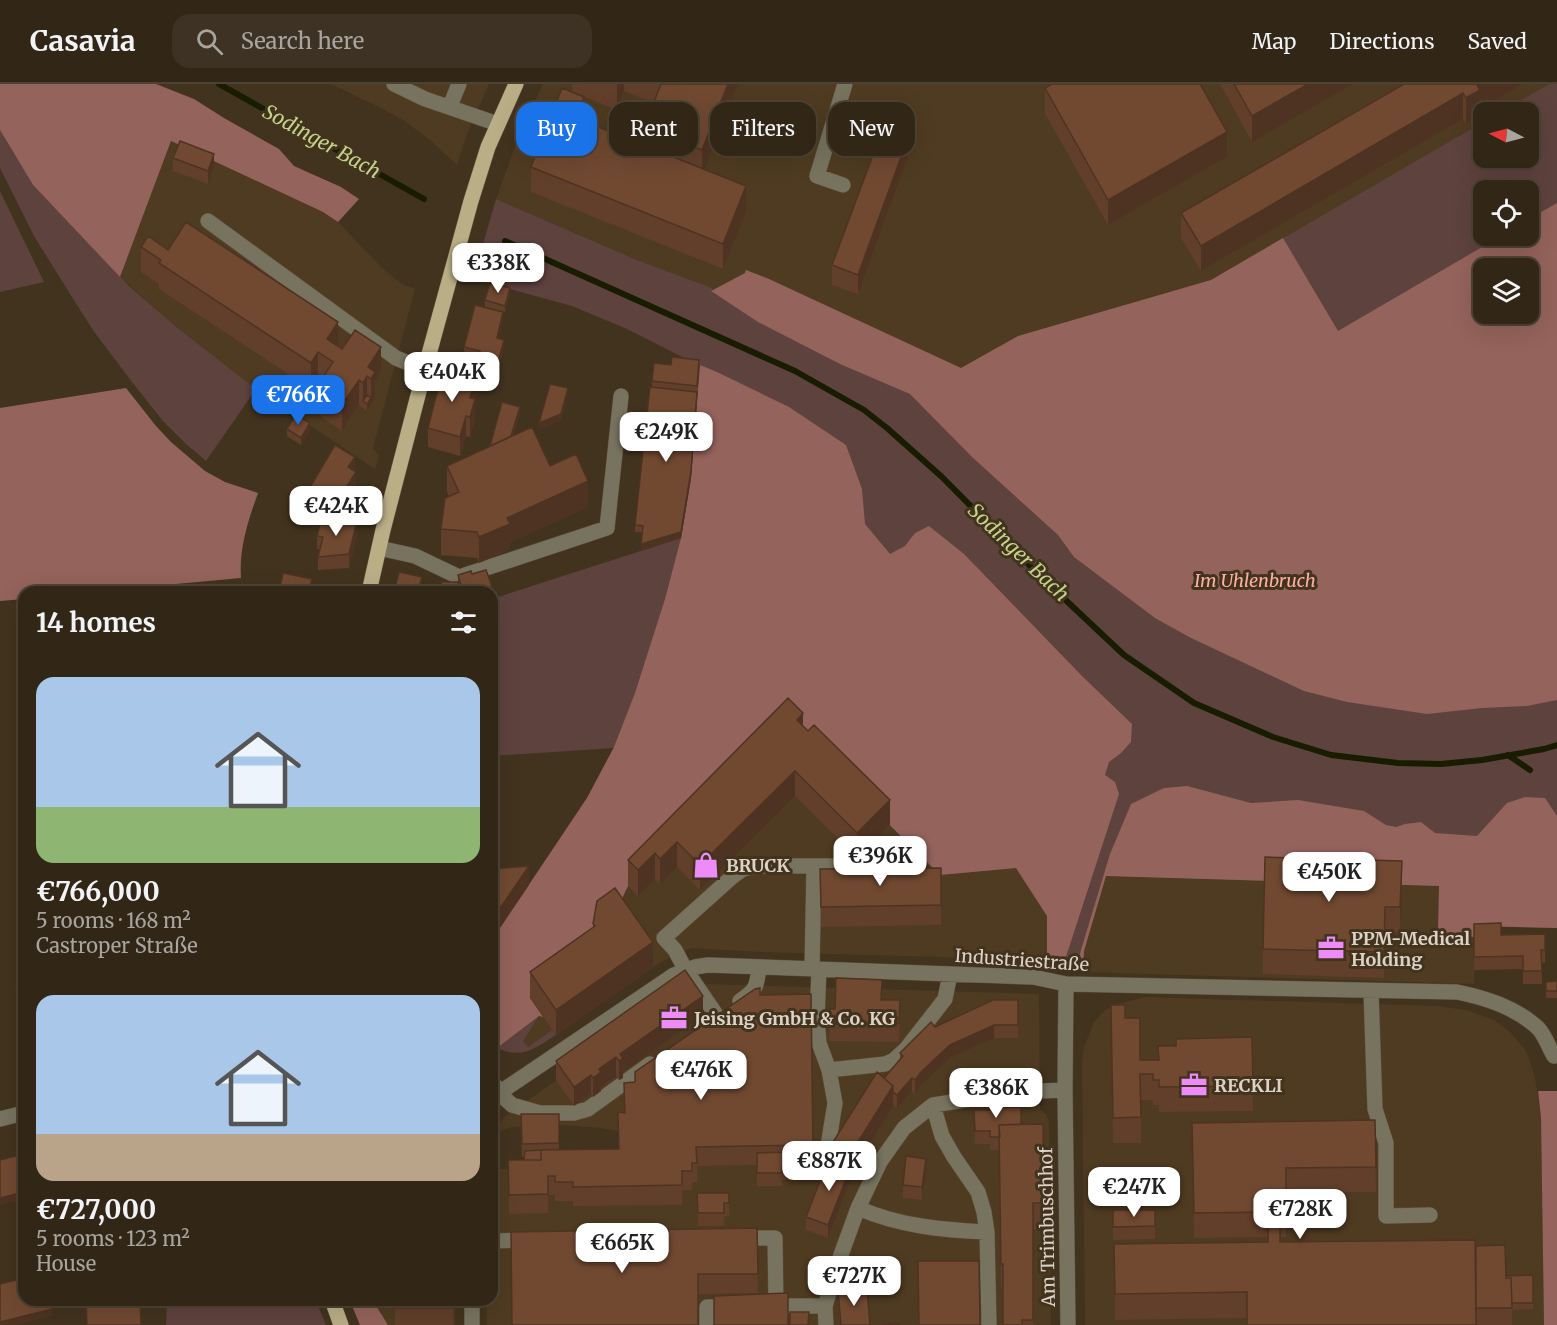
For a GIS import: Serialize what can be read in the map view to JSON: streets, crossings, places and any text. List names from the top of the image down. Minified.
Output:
{"streets":{"street":["Industriestraße","Am Trimbuschhof"]},"crossings":[["Industriestraße","Am Trimbuschhof"]],"water":["Sodinger Bach"],"parks":["Im Uhlenbruch"],"places":{"shop":["BRUCK"],"office":["PPM-Medical Holding","Jeising GmbH & Co. KG","RECKLI"]},"north":"left","page":{"header":"Casavia","search":"Search here","nav":["Map","Directions","Saved"],"chip":["Buy","Rent","Filters","New"],"price":["€338K","€404K","€766K","€249K","€424K","€396K","€450K","€476K","€386K","€887K","€247K","€728K","€665K","€727K"],"heading":"14 homes","list":[{"name":"€766,000","note":"5 rooms · 168 m² · Castroper Straße"},{"name":"€727,000","note":"5 rooms · 123 m² · House"}]}}
